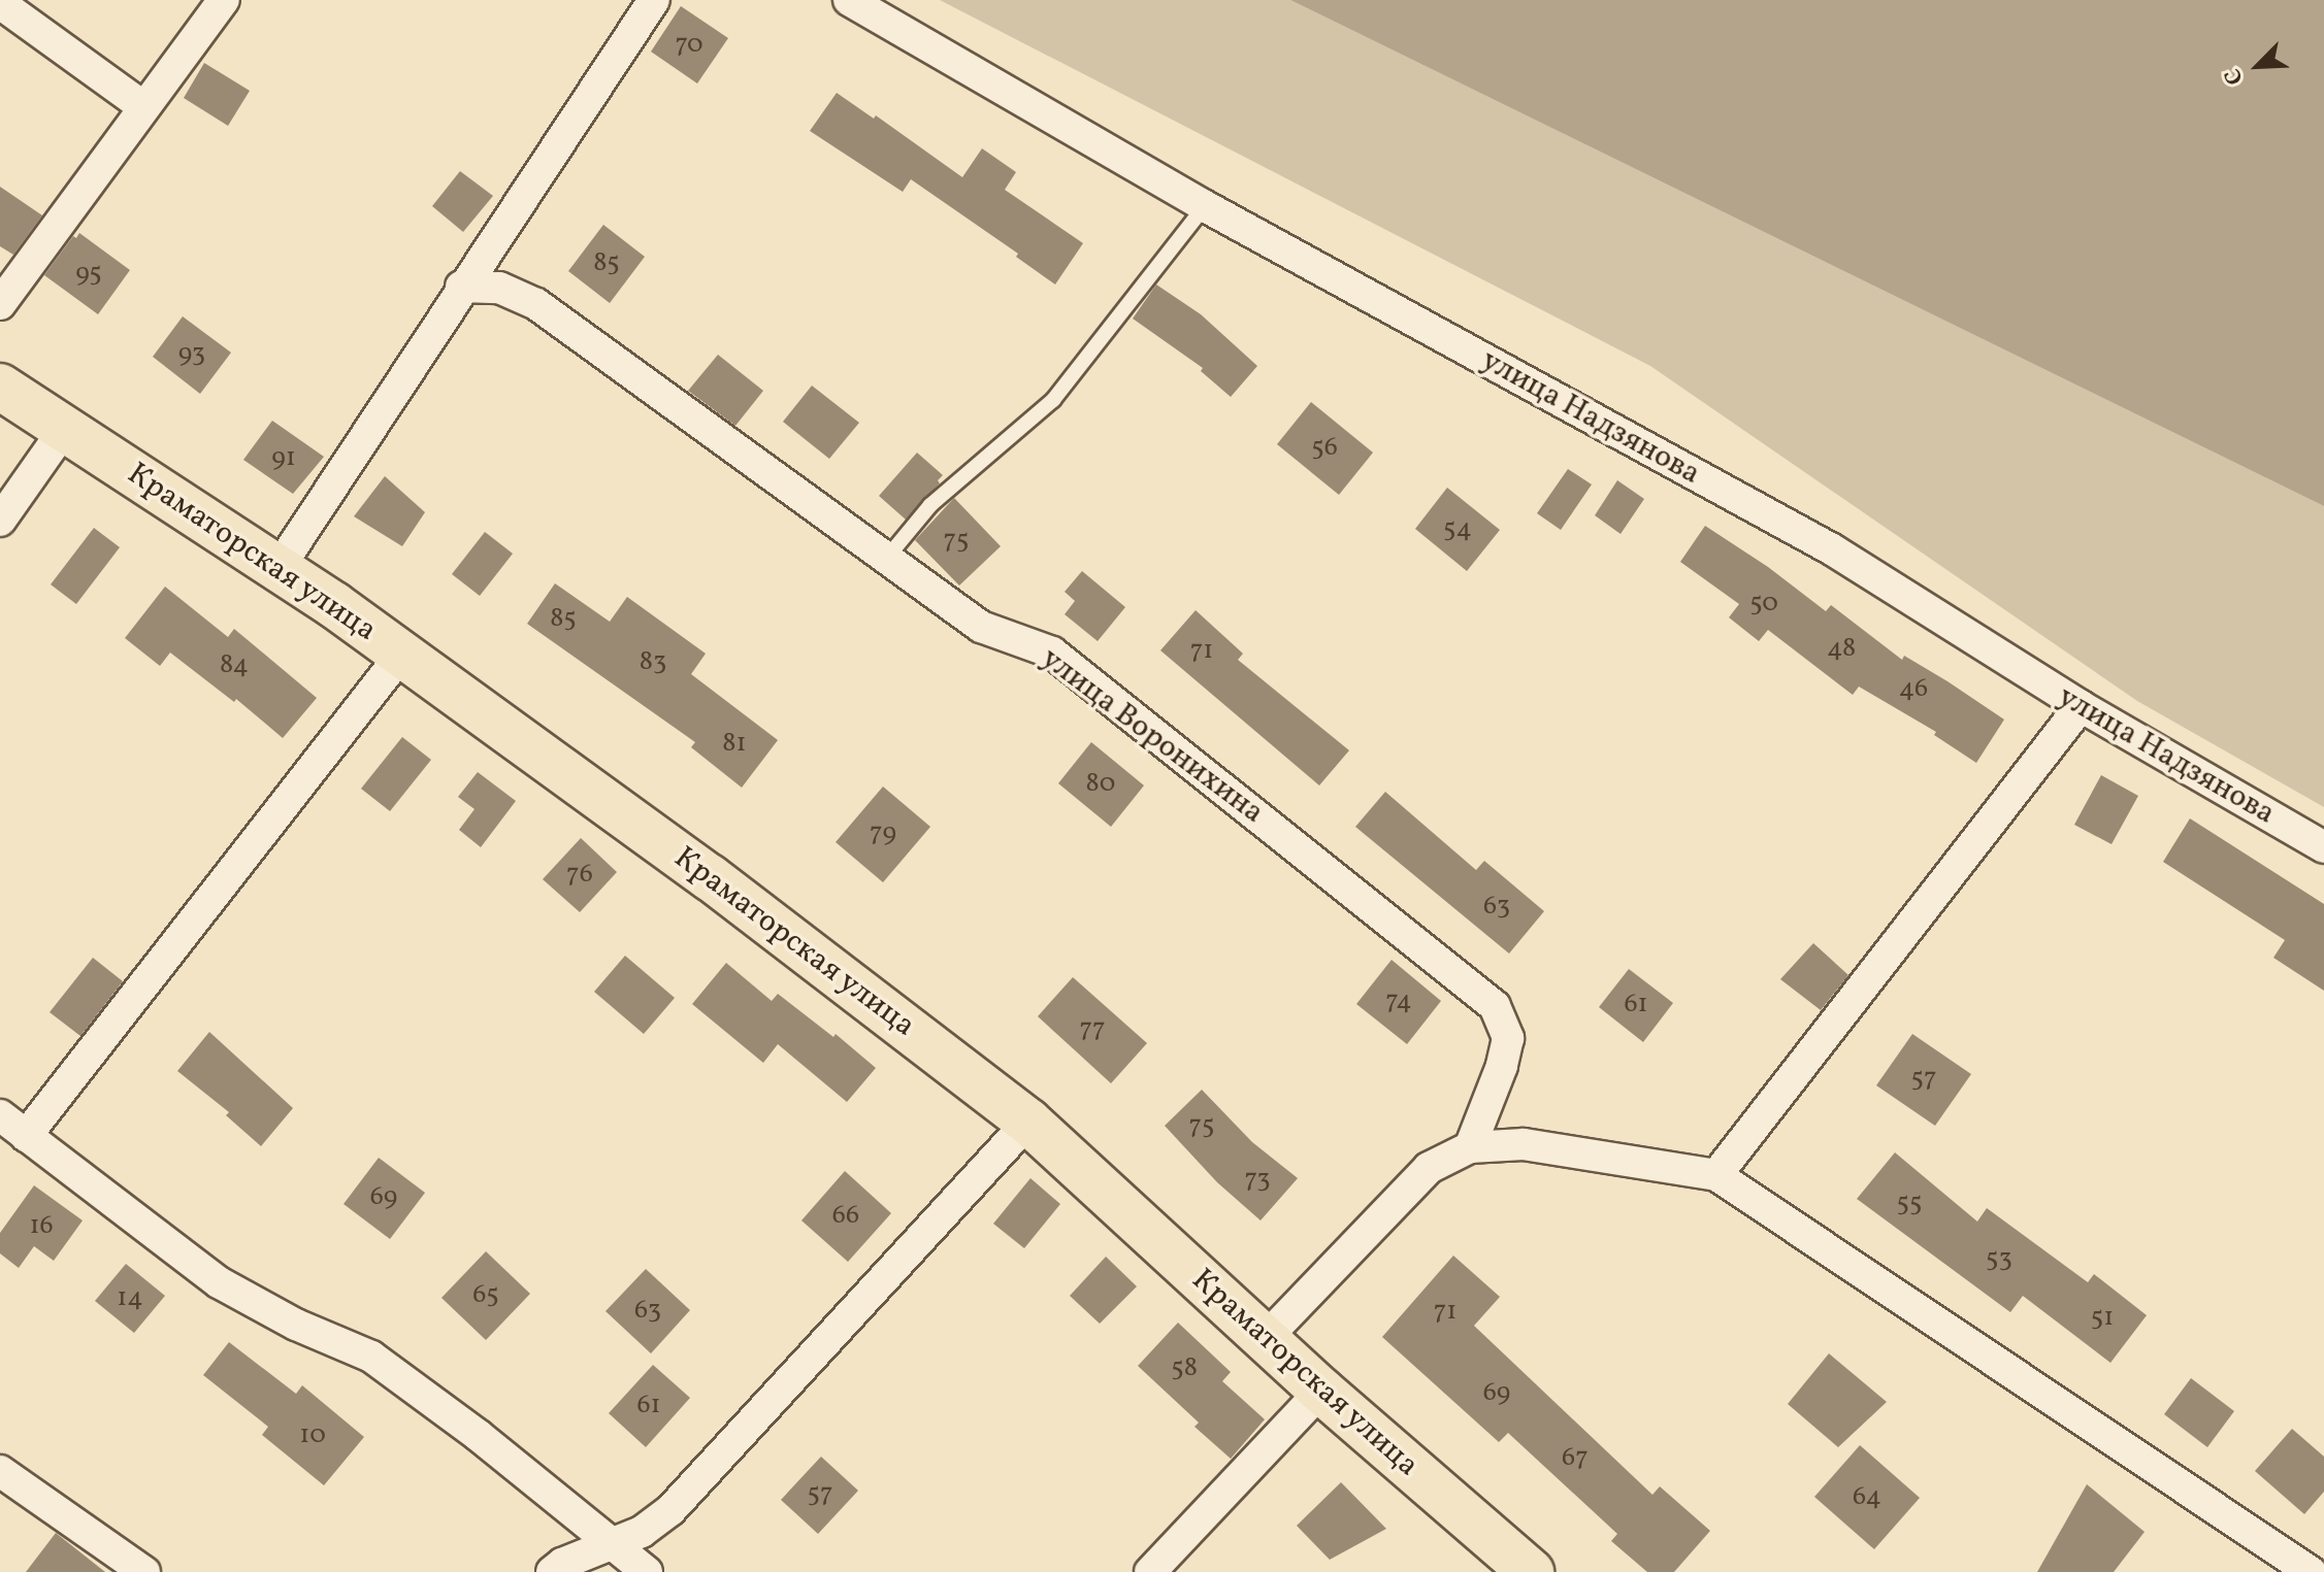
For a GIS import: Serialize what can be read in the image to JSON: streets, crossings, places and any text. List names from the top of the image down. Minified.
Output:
{"streets":{"main road":["Краматорская улица"],"street":["улица Надзянова","улица Воронихина"]},"house_numbers":["70","85","95","93","56","91","54","75","50","85","48","71","83","84","46","81","80","79","76","63","74","61","77","57","75","73","69","55","66","16","53","65","14","63","71","51","58","69","61","10","67","57","64"],"north":"bottom left"}
